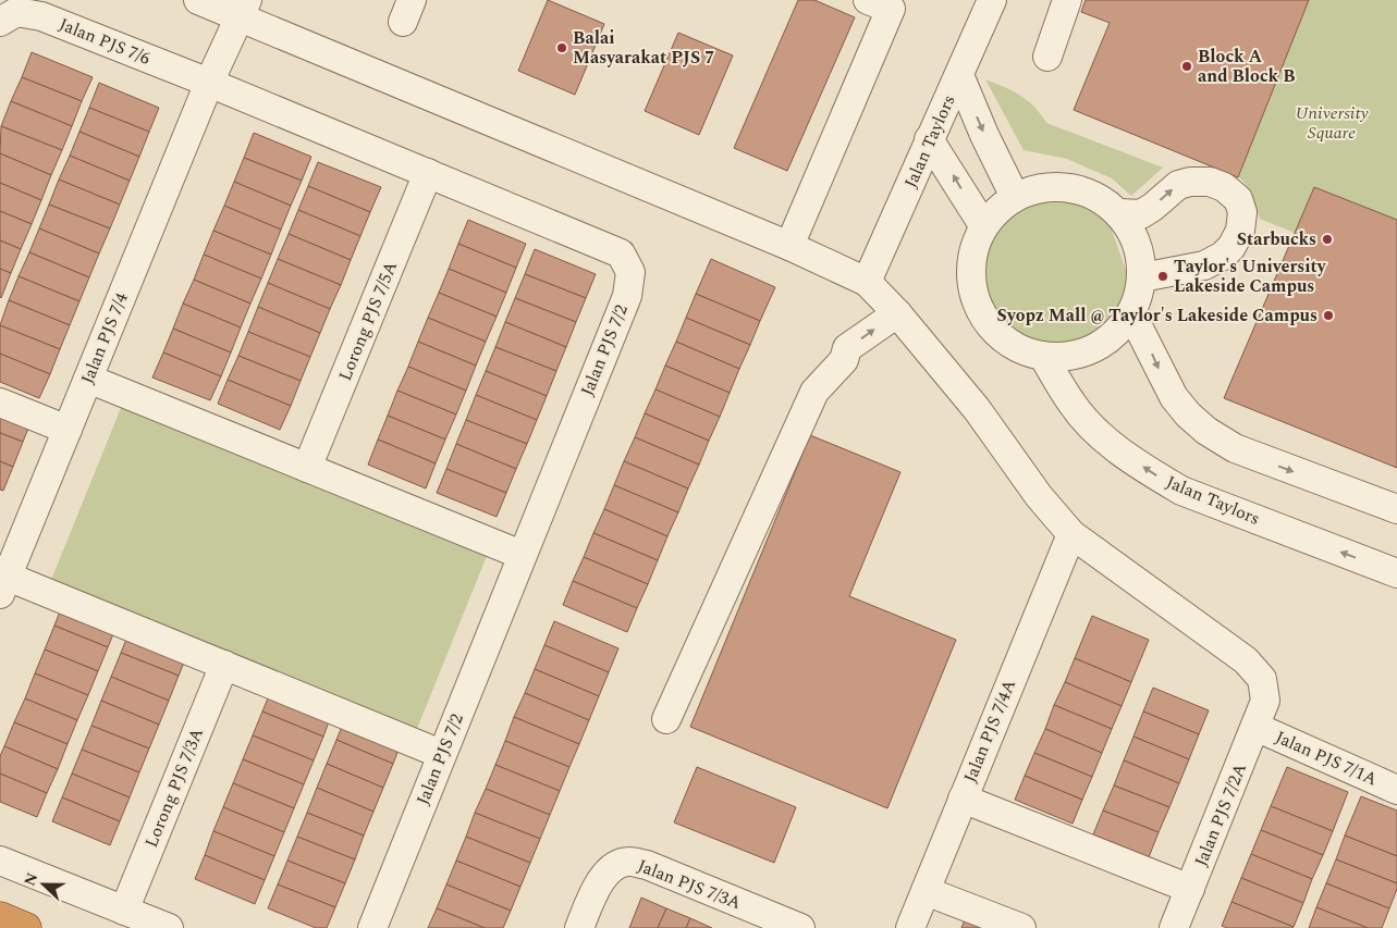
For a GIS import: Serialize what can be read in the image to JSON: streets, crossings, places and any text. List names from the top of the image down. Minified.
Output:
{"streets":{"street":["Jalan PJS 7/6","Jalan Taylors","Lorong PJS 7/5A","Jalan PJS 7/4","Jalan PJS 7/2","Jalan PJS 7/4A","Jalan PJS 7/1A","Lorong PJS 7/3A","Jalan PJS 7/2A","Jalan PJS 7/3A"]},"crossings":[["Jalan PJS 7/6","Jalan PJS 7/4"],["Jalan PJS 7/6","Jalan PJS 7/2"],["Lorong PJS 7/5A","Jalan PJS 7/2"],["Jalan PJS 7/4","Jalan PJS 7/2"],["Jalan PJS 7/1A","Jalan PJS 7/2A"]],"parks":["University Square"],"places":["Balai Masyarakat PJS 7","Block A and Block B","Starbucks","Taylor's University Lakeside Campus","Syopz Mall @ Taylor's Lakeside Campus"],"north":"left"}
